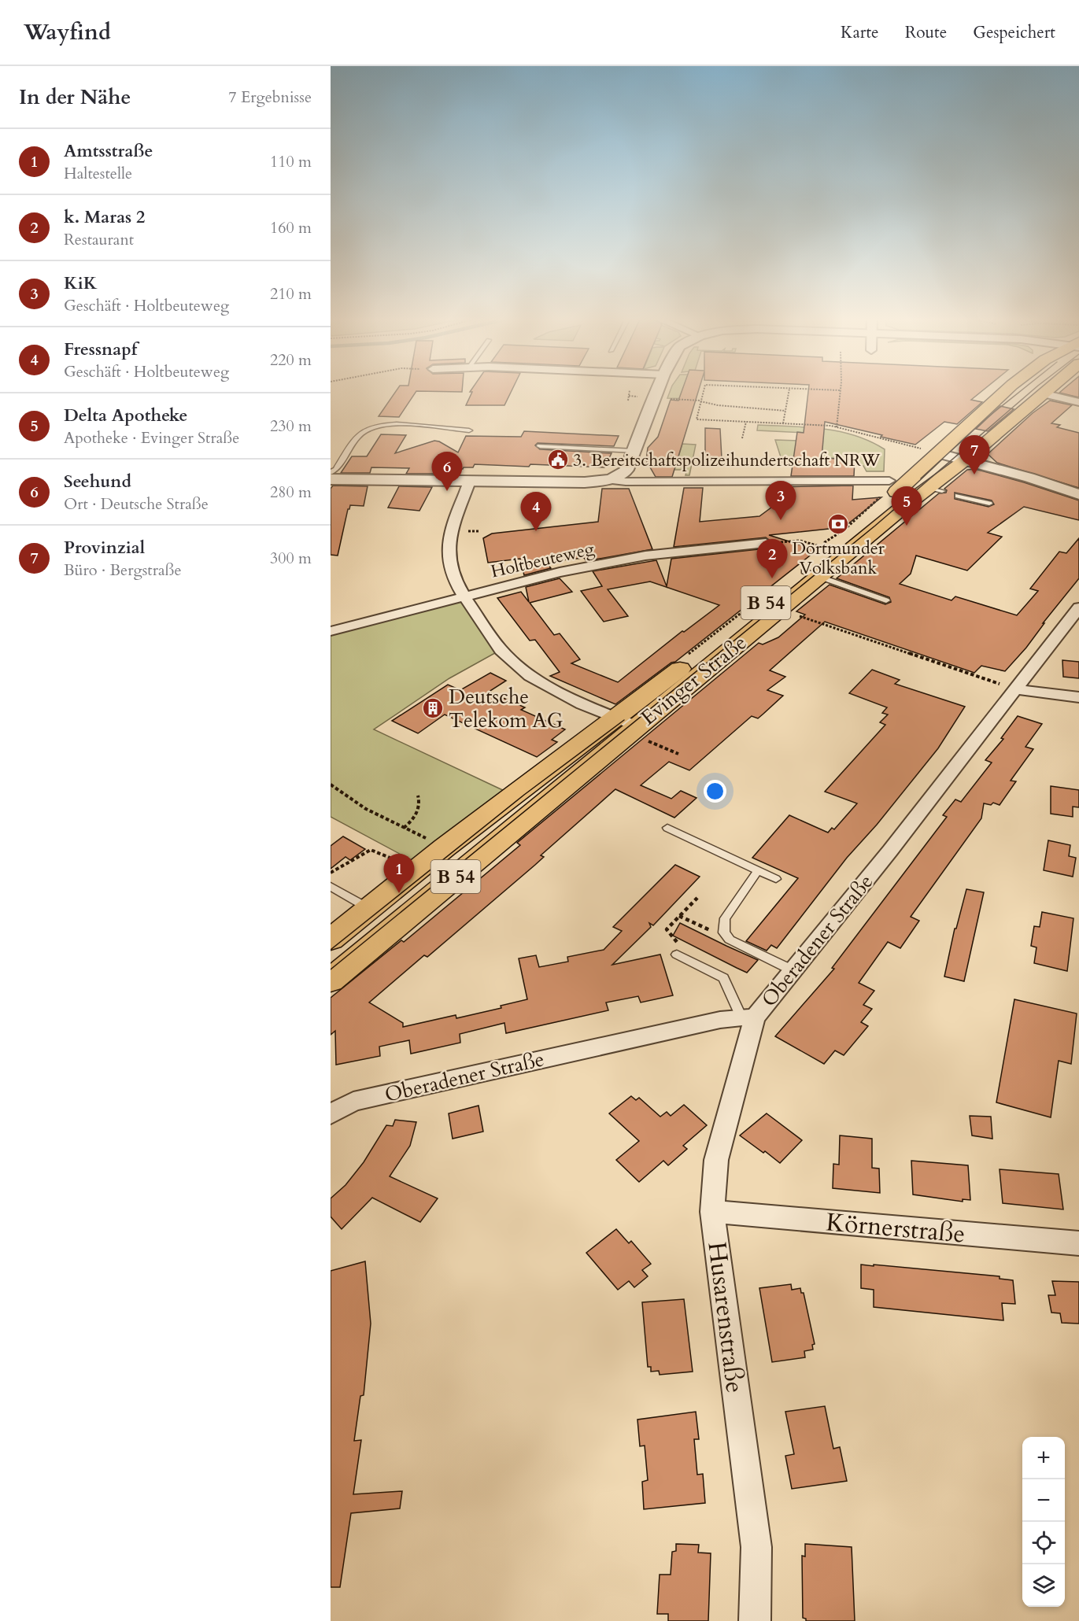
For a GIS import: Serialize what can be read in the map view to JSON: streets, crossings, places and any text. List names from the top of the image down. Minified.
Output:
{"streets":{"main road":["B 54","Evinger Straße"],"street":["Holtbeuteweg","Oberadener Straße","Körnerstraße","Husarenstraße"]},"crossings":[["Oberadener Straße","Husarenstraße"],["Körnerstraße","Husarenstraße"]],"places":{"public building":["3. Bereitschaftspolizeihundertschaft NRW"],"bank":["Dortmunder Volksbank"],"building":["Deutsche Telekom AG"]},"page":{"header":"Wayfind","nav":["Karte","Route","Gespeichert"],"heading":["In der Nähe","7 Ergebnisse"],"list":[{"mark":"1","name":"Amtsstraße","note":"Haltestelle","value":"110 m"},{"mark":"2","name":"k. Maras 2","note":"Restaurant","value":"160 m"},{"mark":"3","name":"KiK","note":"Geschäft · Holtbeuteweg","value":"210 m"},{"mark":"4","name":"Fressnapf","note":"Geschäft · Holtbeuteweg","value":"220 m"},{"mark":"5","name":"Delta Apotheke","note":"Apotheke · Evinger Straße","value":"230 m"},{"mark":"6","name":"Seehund","note":"Ort · Deutsche Straße","value":"280 m"},{"mark":"7","name":"Provinzial","note":"Büro · Bergstraße","value":"300 m"}],"pins":["7","6","3","5","4","2","1"],"map_buttons":["+","−"]}}
